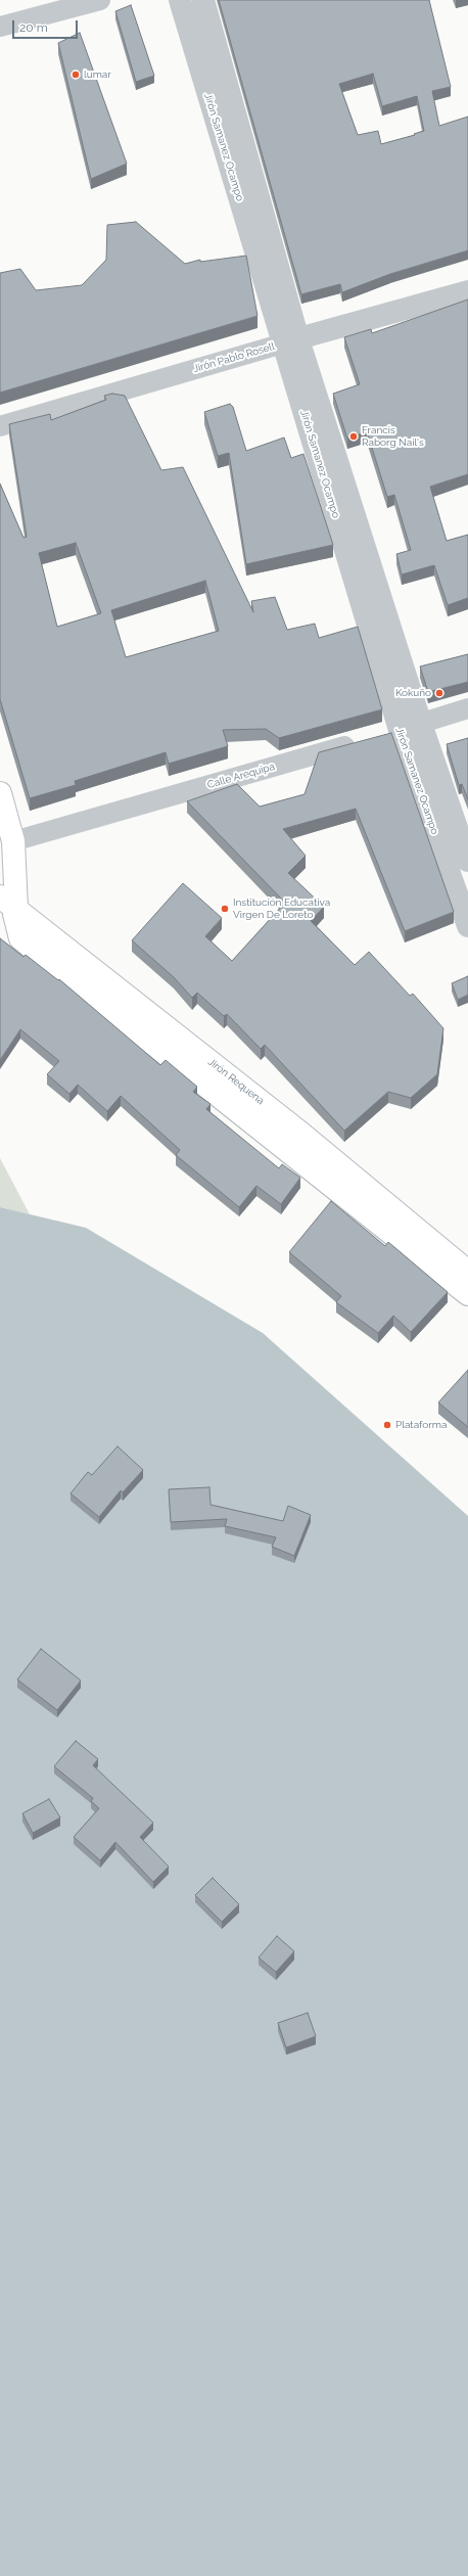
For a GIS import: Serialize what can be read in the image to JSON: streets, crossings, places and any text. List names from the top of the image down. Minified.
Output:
{"streets":{"main road":["Jirón Requena"],"street":["Jirón Samanez Ocampo","Jirón Pablo Rosell","Calle Arequipa"]},"crossings":[["Jirón Samanez Ocampo","Jirón Pablo Rosell"]],"places":["lumar","Francis Raborg Nail's","Kokuño","Institución Educativa Virgen De Loreto","Plataforma"],"scale_bar":"20 m"}
